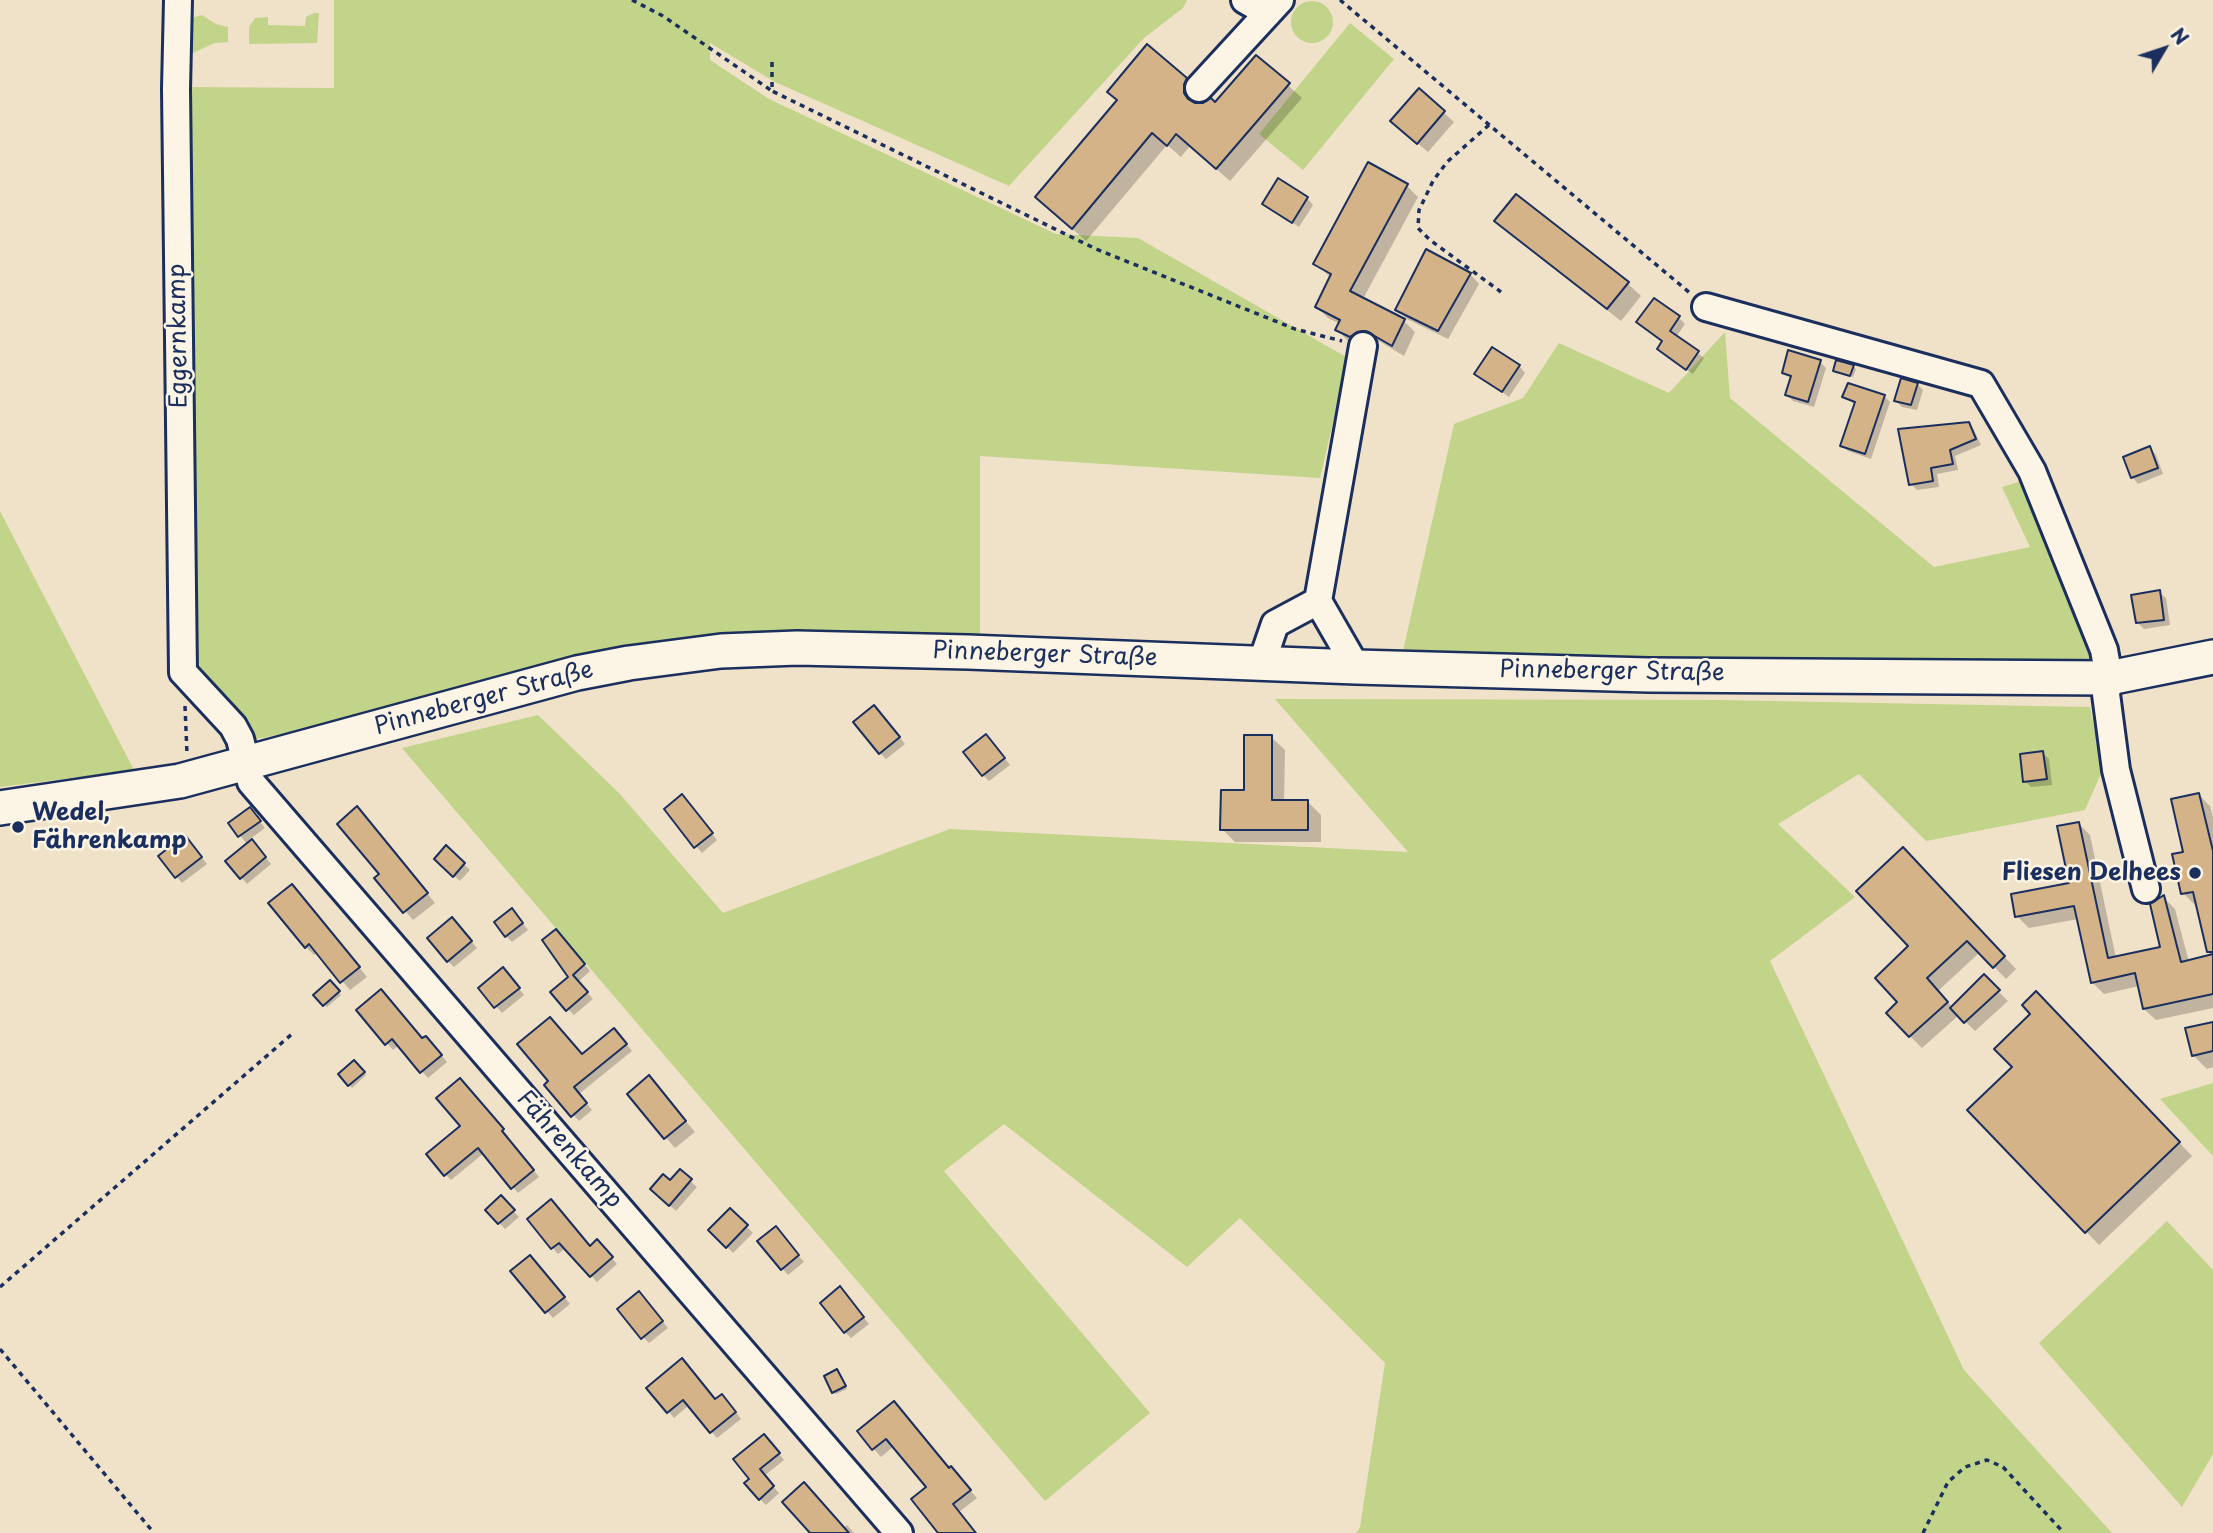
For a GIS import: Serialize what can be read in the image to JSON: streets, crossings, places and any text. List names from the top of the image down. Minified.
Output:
{"streets":{"main road":["Pinneberger Straße"],"street":["Eggernkamp","Fährenkamp"]},"crossings":[["Pinneberger Straße","Fährenkamp"]],"places":["Wedel, Fährenkamp","Fliesen Delhees"],"north":"top right"}
